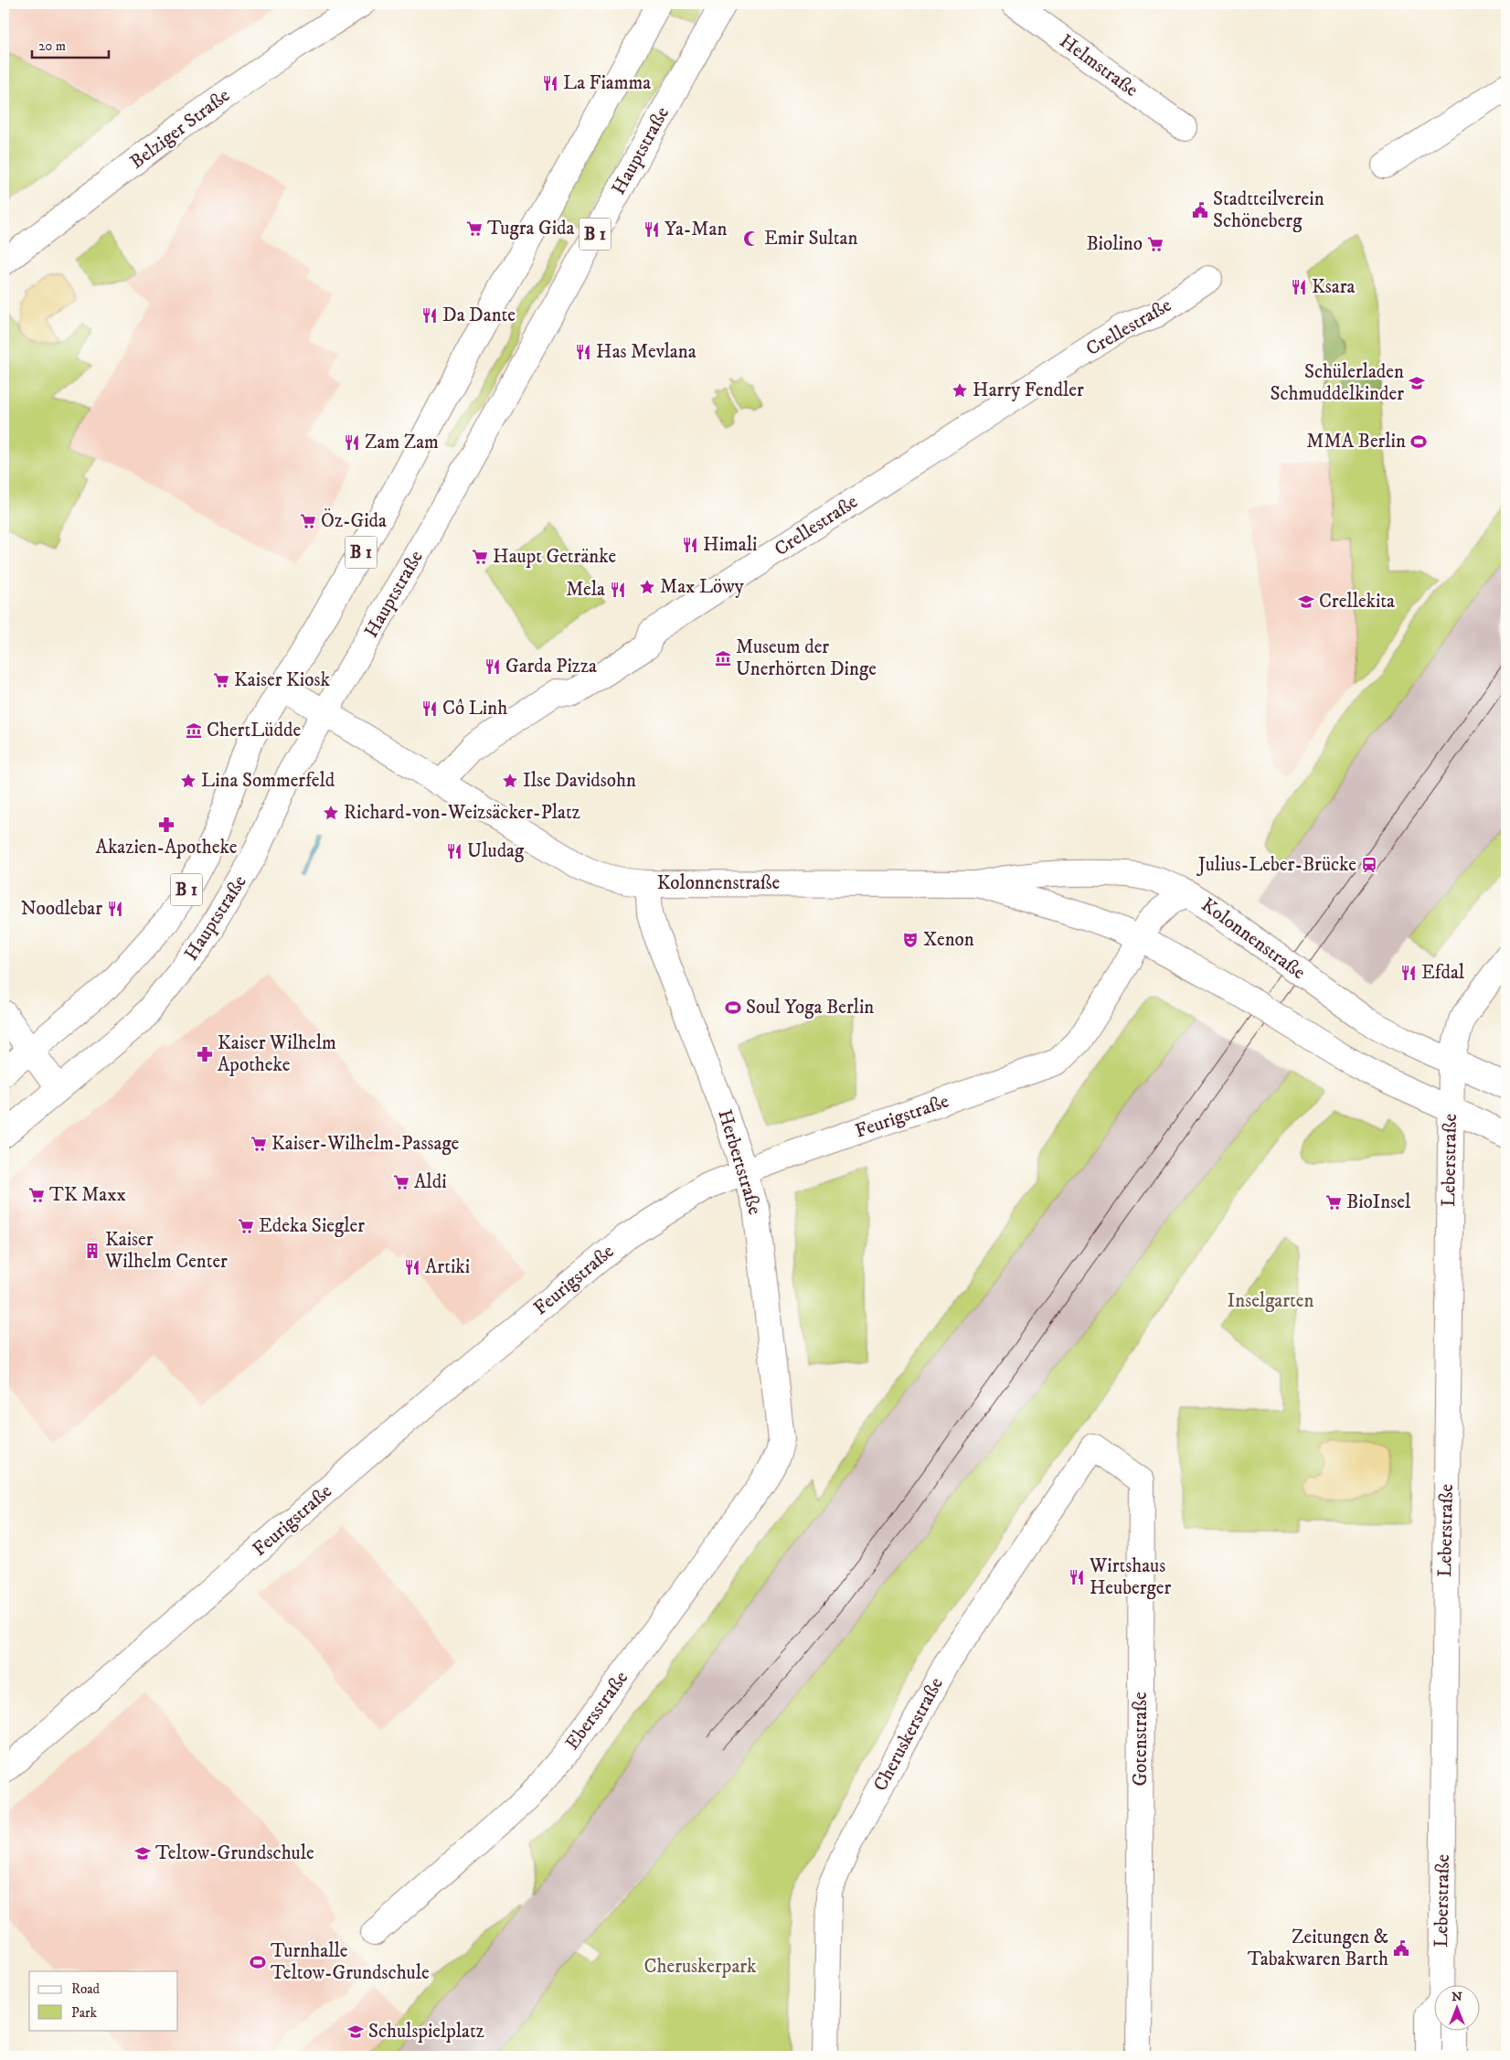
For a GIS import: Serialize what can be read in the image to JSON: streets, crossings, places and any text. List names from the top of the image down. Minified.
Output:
{"streets":{"street":["Helmstraße","Belziger Straße","Hauptstraße","B 1","Crellestraße","Kolonnenstraße","Feurigstraße","Leberstraße","Herbertstraße","Ebersstraße","Cheruskerstraße","Gotenstraße"]},"crossings":[["Crellestraße","Kolonnenstraße"],["Kolonnenstraße","Feurigstraße"],["Kolonnenstraße","Leberstraße"],["Kolonnenstraße","Herbertstraße"],["Feurigstraße","Herbertstraße"],["Herbertstraße","Ebersstraße"],["Cheruskerstraße","Gotenstraße"]],"parks":["Inselgarten","Cheruskerpark"],"places":{"restaurant":["La Fiamma","Ya-Man","Ksara","Da Dante","Has Mevlana","Zam Zam","Himali","Mela","Garda Pizza","Cô Linh","Uludag","Noodlebar","Efdal","Artiki","Wirtshaus Heuberger"],"public building":["Stadtteilverein Schöneberg","Zeitungen & Tabakwaren Barth"],"supermarket":["Tugra Gida","Biolino","Öz-Gida","Haupt Getränke","Kaiser Kiosk","Kaiser-Wilhelm-Passage","Aldi","TK Maxx","BioInsel","Edeka Siegler"],"mosque":["Emir Sultan"],"school or university":["Schülerladen Schmuddelkinder","Crellekita","Teltow-Grundschule","Schulspielplatz"],"place":["Harry Fendler","Max Löwy","Lina Sommerfeld","Ilse Davidsohn","Richard-von-Weizsäcker-Platz"],"sports":["MMA Berlin","Soul Yoga Berlin","Turnhalle Teltow-Grundschule"],"museum":["Museum der Unerhörten Dinge","ChertLüdde"],"pharmacy":["Akazien-Apotheke","Kaiser Wilhelm Apotheke"],"station":["Julius-Leber-Brücke"],"theatre":["Xenon"],"building":["Kaiser Wilhelm Center"]},"legend":["Road","Park"],"scale_bar":"20 m","north":"top"}
